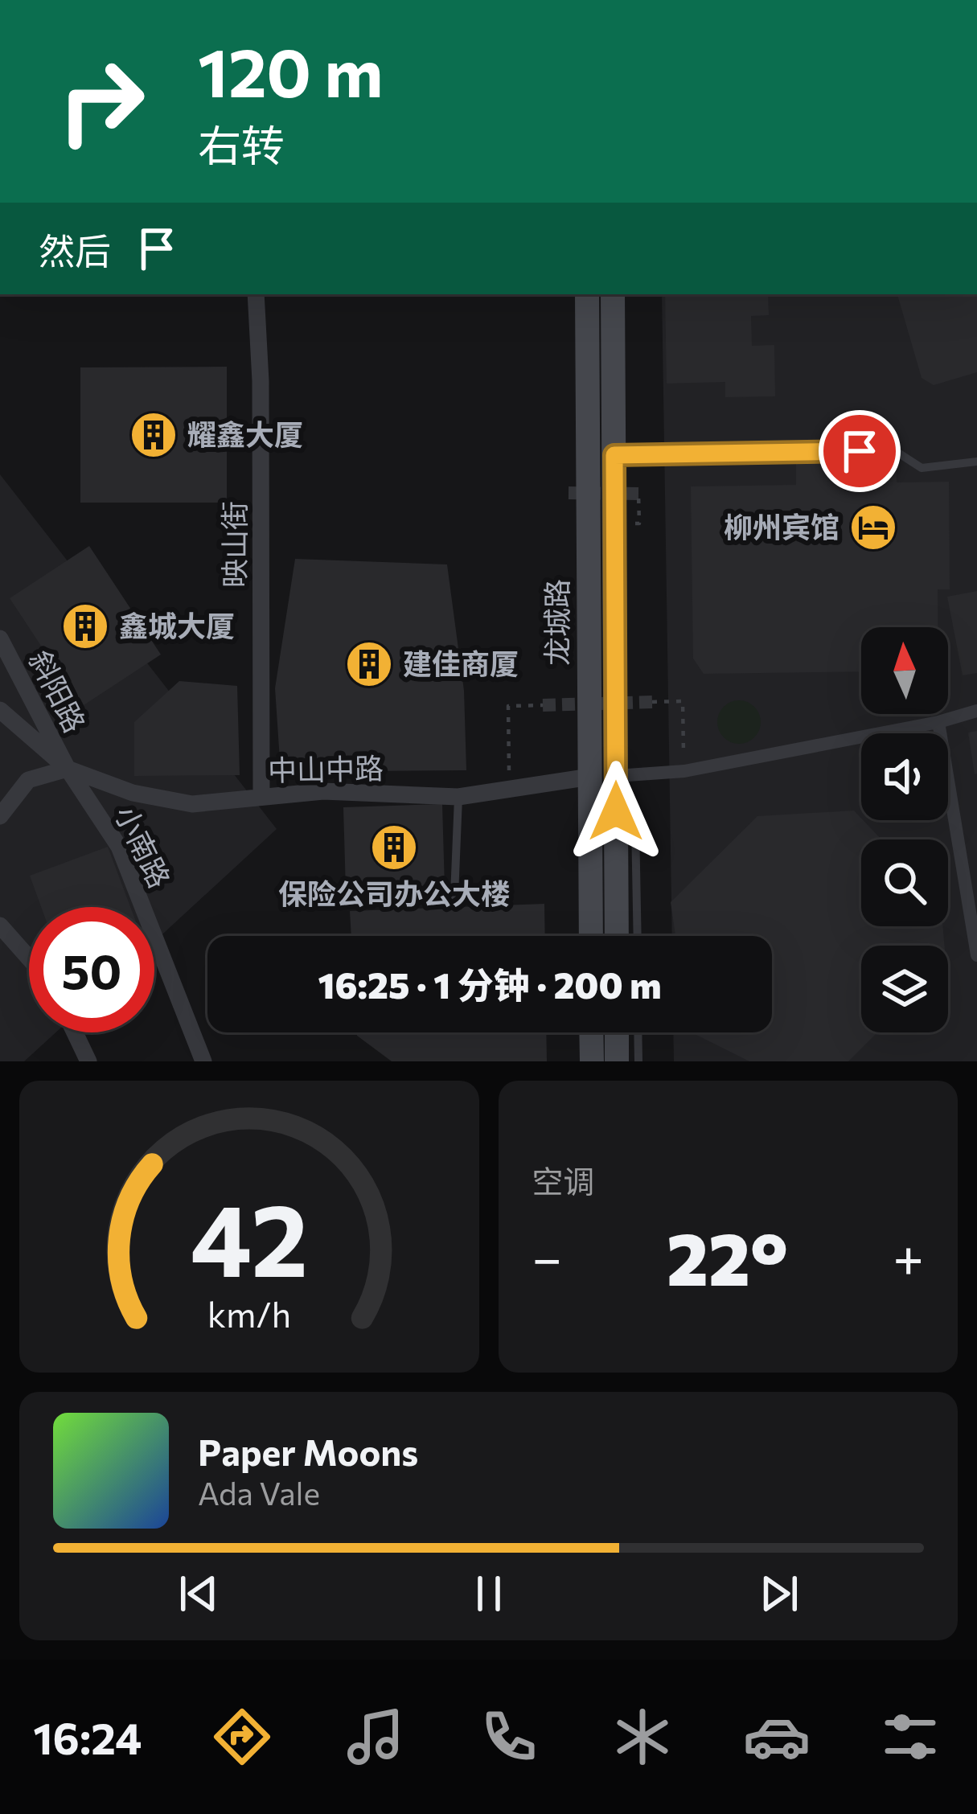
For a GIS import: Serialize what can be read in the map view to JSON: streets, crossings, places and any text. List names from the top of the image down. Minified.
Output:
{"streets":{"main road":["龙城路"],"street":["映山街","斜阳路","中山中路","小南路"]},"crossings":[["映山街","中山中路"],["龙城路","中山中路"],["斜阳路","中山中路"],["斜阳路","小南路"],["中山中路","小南路"]],"places":{"building":["耀鑫大厦","鑫城大厦","建佳商厦","保险公司办公大楼"],"hotel":["柳州宾馆"]},"north":"top","page":{"turn":["120 m","右转"],"then":"然后","limit":"50","trip":"16:25 · 1 分钟 · 200 m","tile":"空调","heat":["−","22°","+"],"song":["Paper Moons","Ada Vale"],"tabs":"16:24","gauge":["42","km/h"]}}
